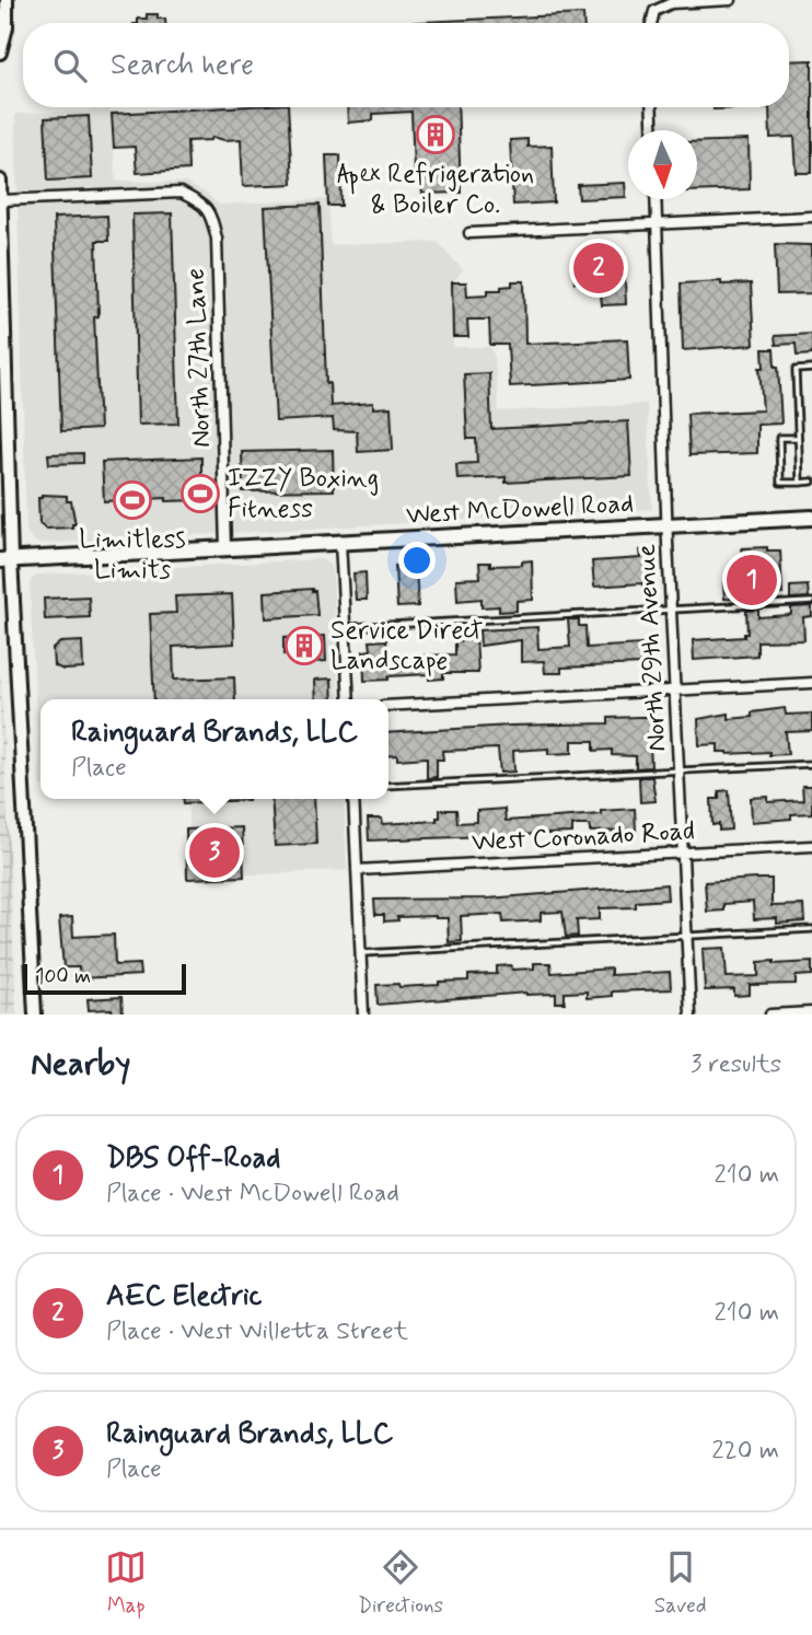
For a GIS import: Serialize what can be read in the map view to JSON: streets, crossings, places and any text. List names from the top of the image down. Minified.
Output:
{"streets":{"main road":["West McDowell Road"],"street":["North 27th Lane","North 29th Avenue","West Coronado Road"]},"crossings":[["North 27th Lane","West McDowell Road"],["West McDowell Road","North 29th Avenue"],["North 29th Avenue","West Coronado Road"]],"places":{"building":["Apex Refrigeration & Boiler Co.","Service Direct Landscape"],"sports":["IZZY Boxing Fitness","Limitless Limits"]},"scale_bar":"100 m","north":"bottom","page":{"search":"Search here","pins":["2","1","3"],"popup":["Rainguard Brands, LLC","Place"],"scale":"100 m","heading":["Nearby","3 results"],"list":[{"mark":"1","name":"DBS Off-Road","note":"Place · West McDowell Road","value":"210 m"},{"mark":"2","name":"AEC Electric","note":"Place · West Willetta Street","value":"210 m"},{"mark":"3","name":"Rainguard Brands, LLC","note":"Place","value":"220 m"}],"nav":["Map","Directions","Saved"]}}
